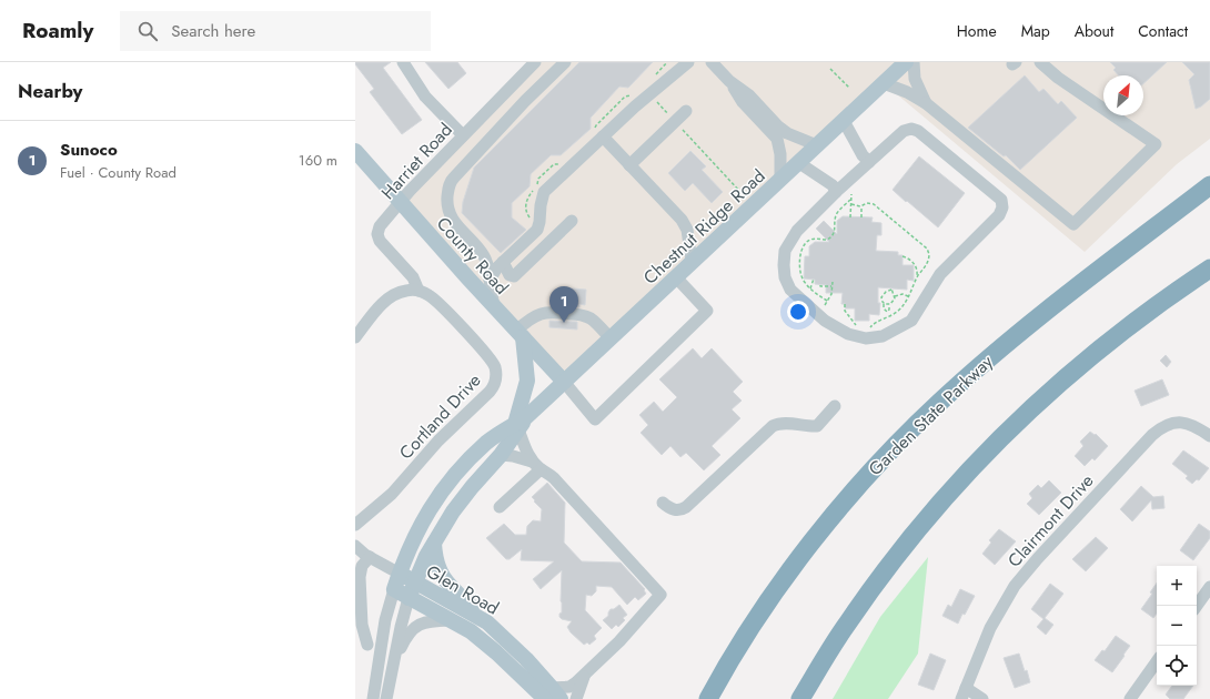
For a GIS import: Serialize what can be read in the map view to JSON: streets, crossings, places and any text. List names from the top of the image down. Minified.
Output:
{"streets":{"highway":["Garden State Parkway"],"main road":["Chestnut Ridge Road","County Road","Glen Road"],"street":["Harriet Road","Cortland Drive","Clairmont Drive"]},"crossings":[["Harriet Road","County Road"],["Harriet Road","Cortland Drive"],["Chestnut Ridge Road","County Road"],["Chestnut Ridge Road","Glen Road"]],"north":"top right","page":{"header":"Roamly","search":"Search here","nav":["Home","Map","About","Contact"],"heading":"Nearby","list":[{"mark":"1","name":"Sunoco","note":"Fuel · County Road","value":"160 m"}],"pins":"1","map_buttons":["+","−"]}}
